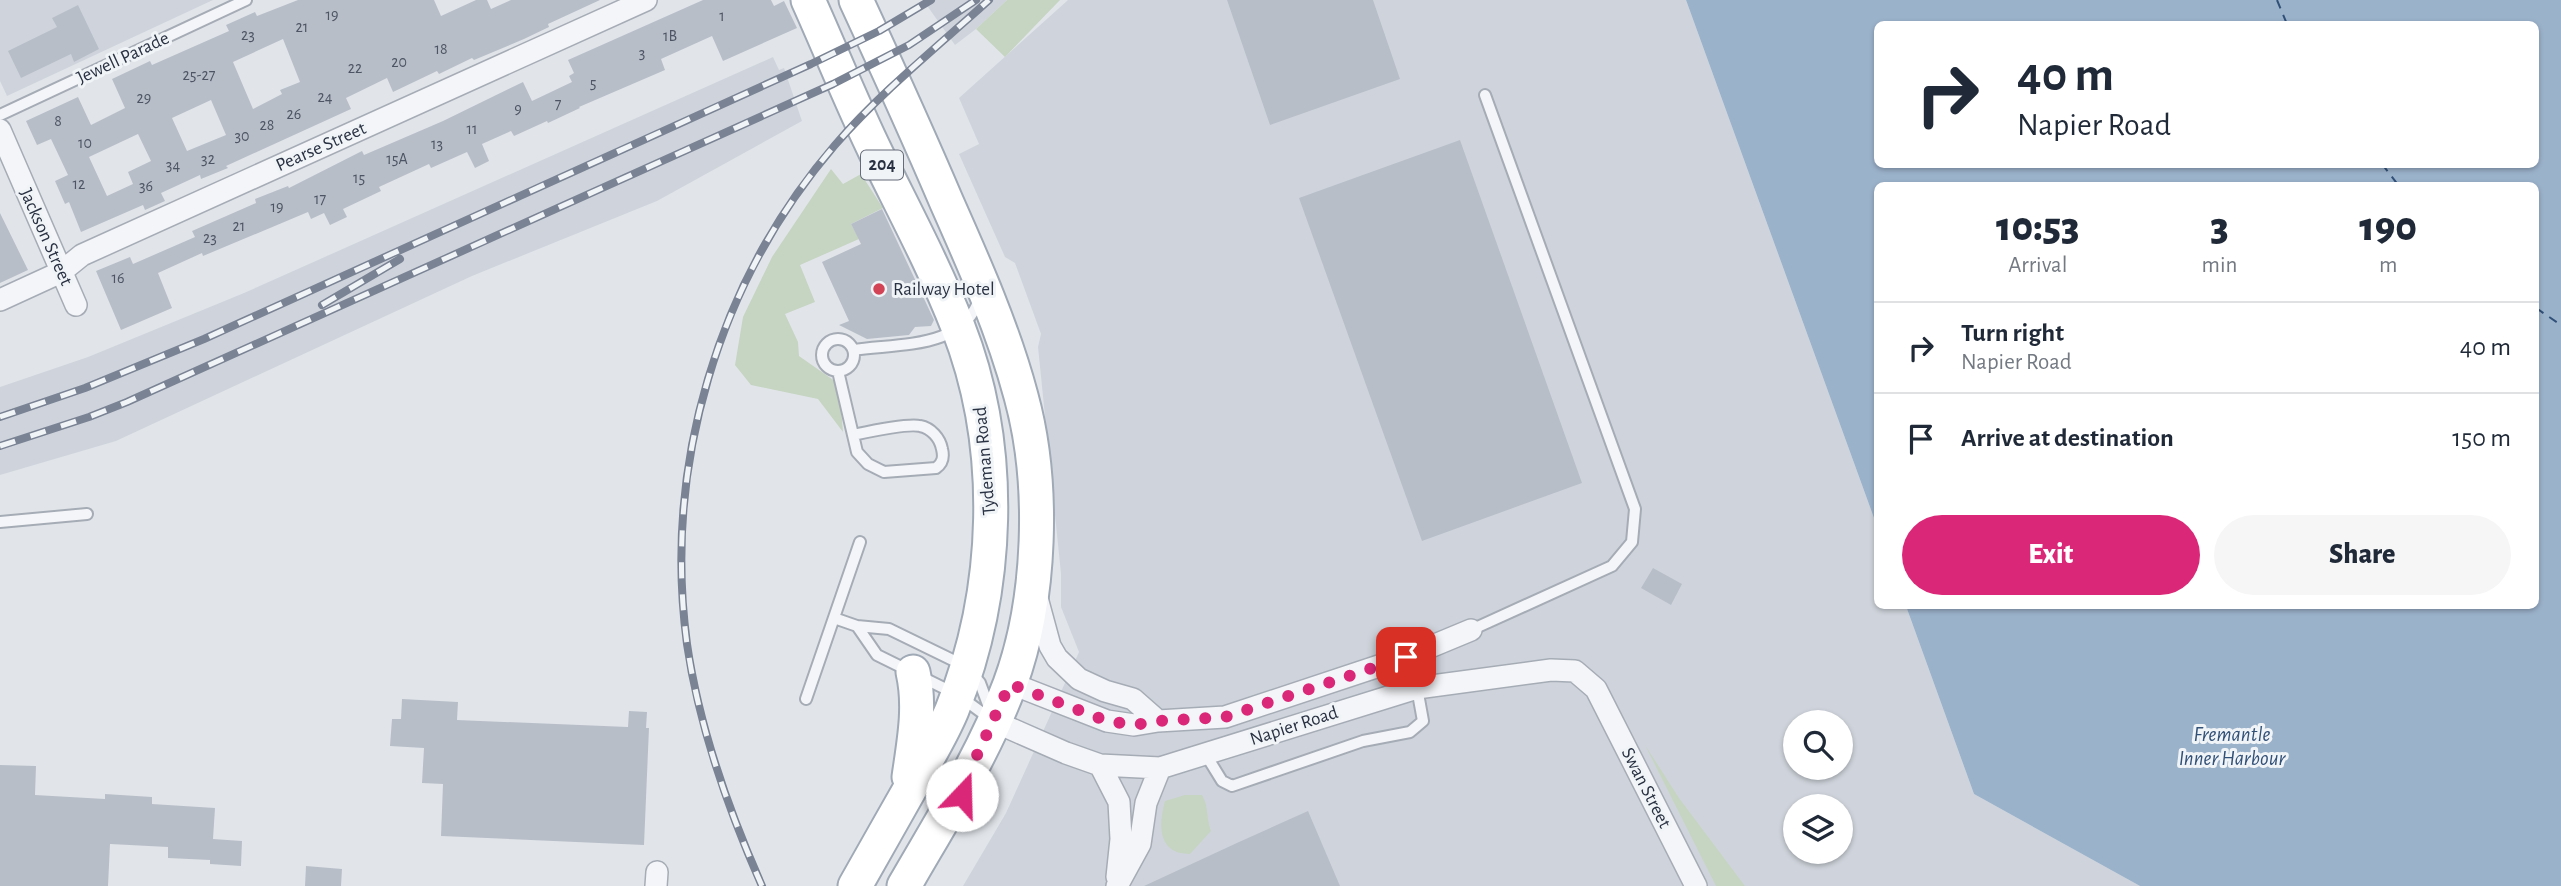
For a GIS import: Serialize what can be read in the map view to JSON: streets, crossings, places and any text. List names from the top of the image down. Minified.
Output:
{"streets":{"main road":["204","Tydeman Road"],"street":["Pearse Street","Jackson Street","Napier Road","Swan Street"],"lane":["Jewell Parade"]},"crossings":[["Pearse Street","Jackson Street"],["204","Napier Road"],["Napier Road","Swan Street"]],"water":["Fremantle Inner Harbour"],"places":["Railway Hotel"],"house_numbers":["19","1","21","23","1B","18","3","20","22","25-27","5","24","29","7","9","26","8","28","11","30","10","13","32","15A","34","15","12","36","17","19","21","23","16"],"page":{"turn":["40 m","Napier Road"],"eta":["10:53","Arrival","3","min","190","m"],"list":[{"name":"Turn right","note":"Napier Road","value":"40 m"},{"name":"Arrive at destination","value":"150 m"}],"buttons":["Exit","Share"]}}
